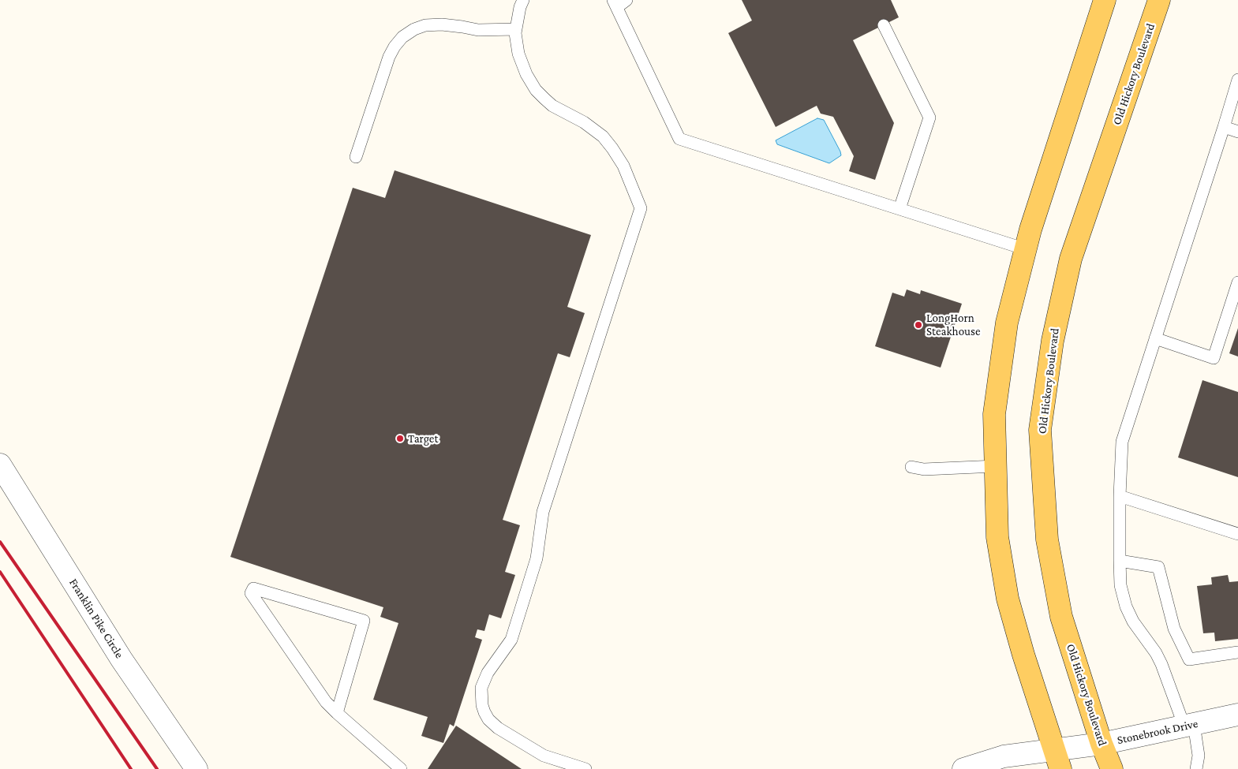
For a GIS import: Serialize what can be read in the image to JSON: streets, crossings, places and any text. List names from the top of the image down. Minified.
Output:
{"streets":{"main road":["Old Hickory Boulevard"],"street":["Franklin Pike Circle","Stonebrook Drive"]},"crossings":[["Old Hickory Boulevard","Stonebrook Drive"]],"places":["LongHorn Steakhouse","Target"]}
